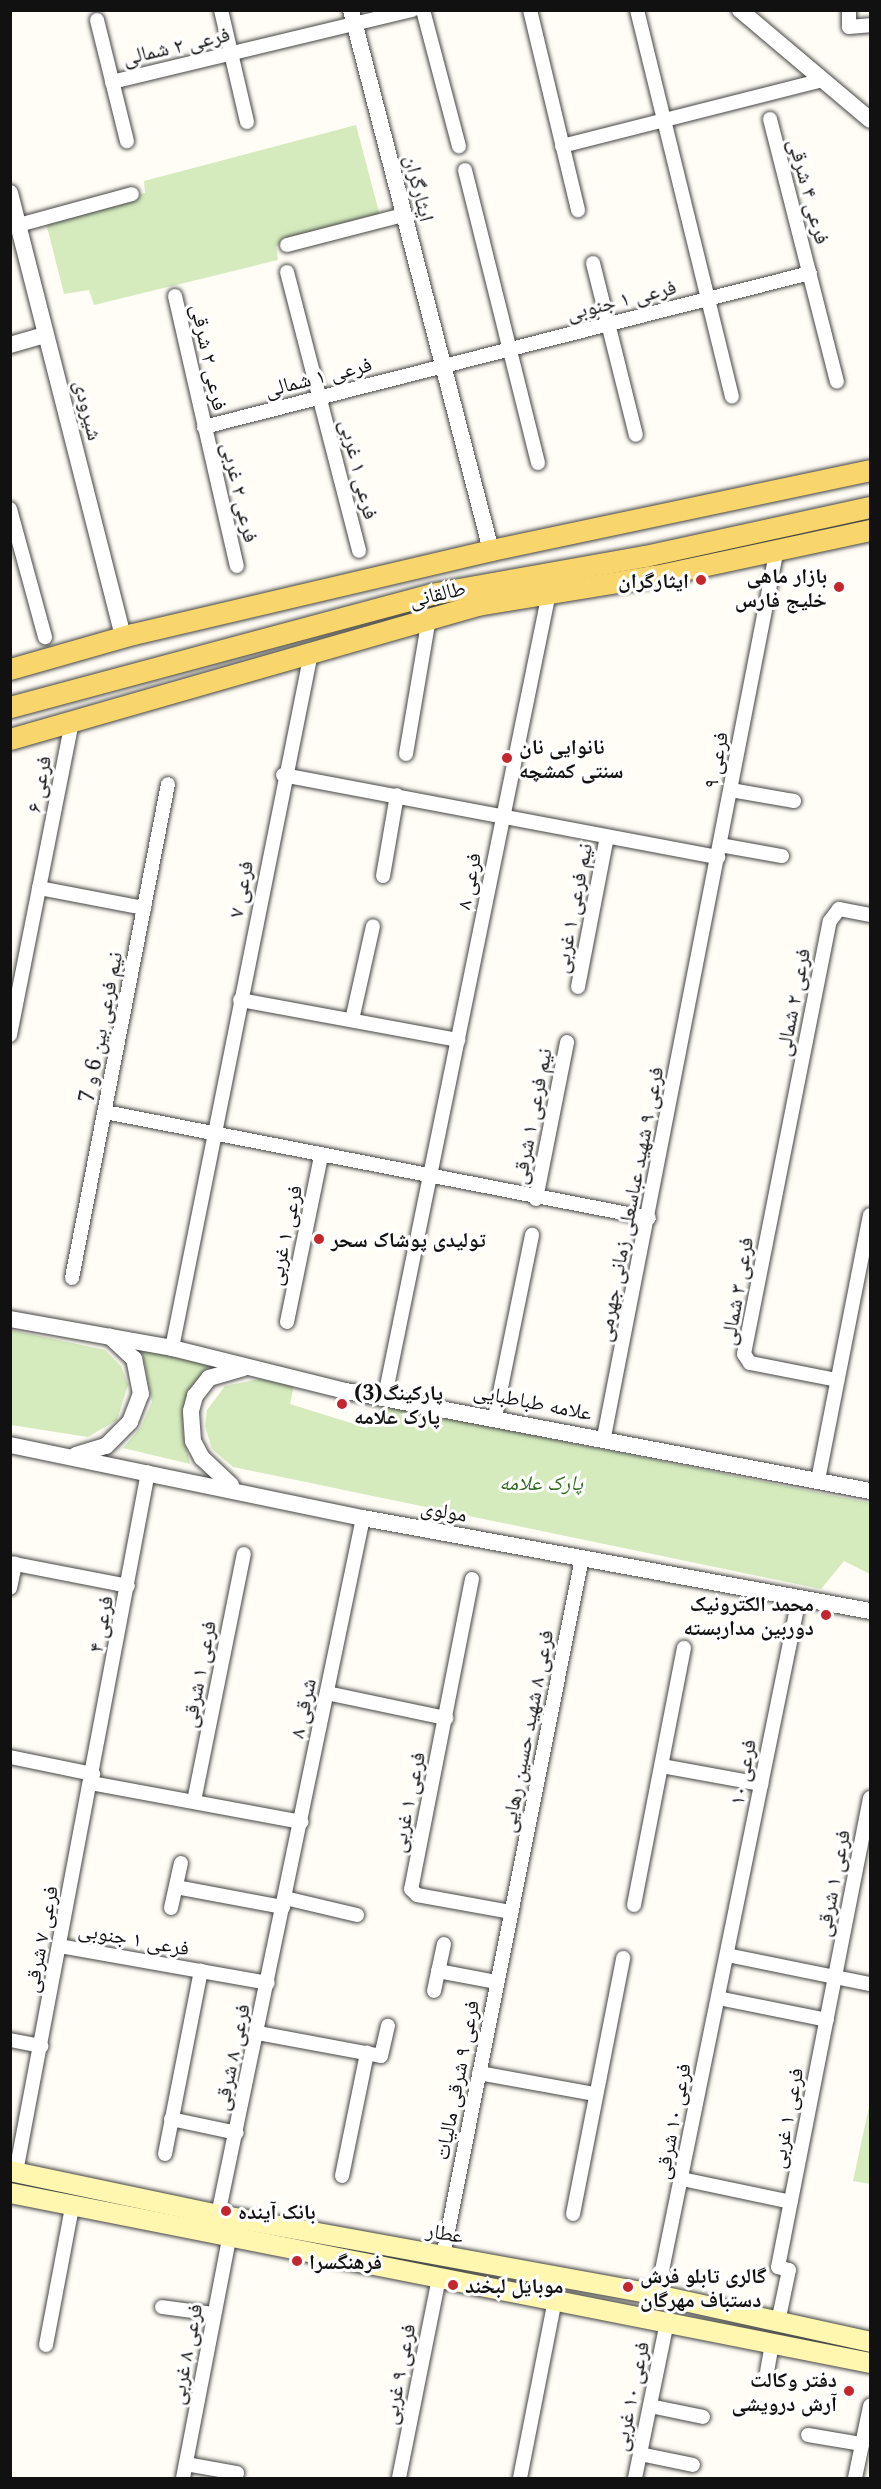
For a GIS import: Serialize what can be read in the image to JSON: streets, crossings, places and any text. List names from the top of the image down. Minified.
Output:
{"streets":{"main road":["طالقانی","عطار"],"street":["فرعی ۲ شمالی","ایثارگران","فرعی ۴ شرقی","فرعی ۱ جنوبی","فرعی ۲ شرقی","فرعی ۱ شمالی","شیرودی","فرعی ۱ غربی","فرعی ۲ غربی","فرعی ۹","فرعی ۶","فرعی ۸","فرعی ۷","نیم فرعی ۱ غربی","نیم فرعی بین 6 و 7","نیم فرعی ۱ شرقی","فرعی ۹ شهید عباسعلی زمانی جهرمی","فرعی ۳ شمالی","علامه طباطبایی","مولوی","فرعی ۴","فرعی ۱ شرقی","۸ شرقی","فرعی ۸ شهید حسین رهایی","فرعی ۱۰","فرعی ۷ شرقی","فرعی ۸ شرقی","فرعی ۹ شرقی مالیات","فرعی ۱۰ شرقی","فرعی ۸ غربی","فرعی ۹ غربی","فرعی ۱۰ غربی"]},"crossings":[["فرعی ۲ شمالی","ایثارگران"],["فرعی ۲ شمالی","فرعی ۳ شمالی"],["ایثارگران","فرعی ۱ جنوبی"],["ایثارگران","فرعی ۱ شمالی"],["ایثارگران","طالقانی"],["فرعی ۴ شرقی","فرعی ۱ جنوبی"],["فرعی ۱ جنوبی","فرعی ۱ شمالی"],["فرعی ۱ جنوبی","فرعی ۷ شرقی"],["فرعی ۲ شرقی","فرعی ۱ شمالی"],["فرعی ۲ شرقی","فرعی ۲ غربی"],["فرعی ۱ شمالی","فرعی ۱ غربی"],["فرعی ۱ شمالی","فرعی ۲ غربی"],["شیرودی","طالقانی"],["فرعی ۱ غربی","فرعی ۱ شرقی"],["فرعی ۱ غربی","فرعی ۸ شهید حسین رهایی"],["فرعی ۱ غربی","فرعی ۹ شرقی مالیات"],["فرعی ۱ غربی","عطار"],["فرعی ۹","فرعی ۹ شهید عباسعلی زمانی جهرمی"],["فرعی ۸","علامه طباطبایی"],["فرعی ۷","علامه طباطبایی"],["فرعی ۹ شهید عباسعلی زمانی جهرمی","علامه طباطبایی"],["مولوی","فرعی ۴"],["مولوی","۸ شرقی"],["مولوی","فرعی ۸ شهید حسین رهایی"],["مولوی","فرعی ۱۰"],["فرعی ۴","فرعی ۷ شرقی"],["۸ شرقی","فرعی ۸ شرقی"],["فرعی ۸ شهید حسین رهایی","فرعی ۹ شرقی مالیات"],["فرعی ۱۰","فرعی ۱۰ شرقی"],["فرعی ۷ شرقی","عطار"],["فرعی ۸ شرقی","عطار"],["فرعی ۹ شرقی مالیات","عطار"],["فرعی ۱۰ شرقی","عطار"]],"parks":["پارک علامه"],"places":["ایثارگران","بازار ماهی خلیج فارس","نانوایی نان سنتی کمشچه","تولیدی پوشاک سحر","پارکینگ(3) پارک علامه","محمد الکترونیک دوربین مداربسته","بانک آینده","فرهنگسرا","موبایل لبخند","گالری تابلو فرش دستباف مهرگان","دفتر وکالت آرش درویشی"]}
